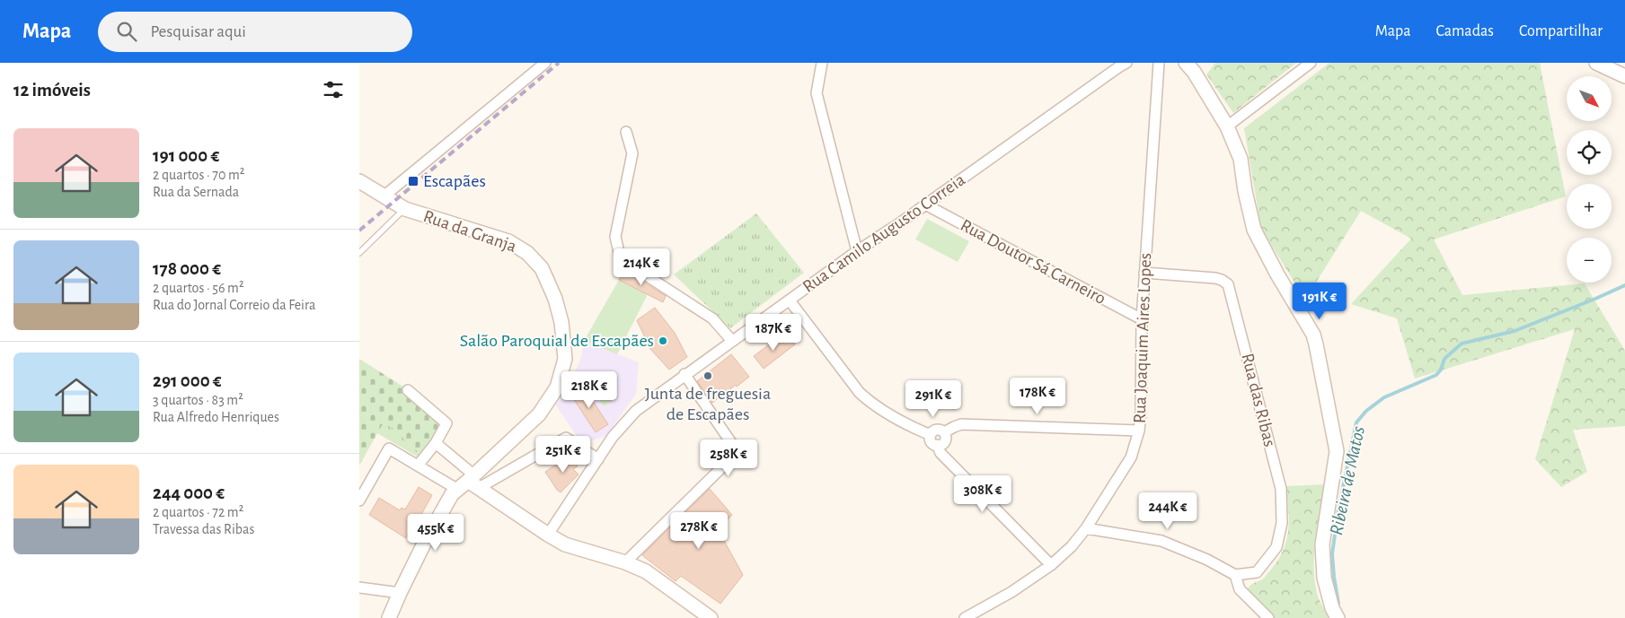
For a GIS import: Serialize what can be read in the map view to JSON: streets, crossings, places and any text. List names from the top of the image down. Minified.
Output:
{"streets":{"street":["Rua da Granja","Rua Camilo Augusto Correia","Rua Doutor Sá Carneiro","Rua Joaquim Aires Lopes","Rua das Ribas"]},"crossings":[["Rua Camilo Augusto Correia","Rua Doutor Sá Carneiro"],["Rua Doutor Sá Carneiro","Rua Joaquim Aires Lopes"],["Rua Joaquim Aires Lopes","Rua das Ribas"]],"water":["Ribeira de Matos"],"places":{"transit":["Escapães"],"other":["Salão Paroquial de Escapães","Junta de freguesia de Escapães"]},"north":"bottom right","page":{"header":"Mapa","search":"Pesquisar aqui","nav":["Mapa","Camadas","Compartilhar"],"heading":"12 imóveis","map_buttons":["+","−"],"list":[{"name":"191 000 €","note":"2 quartos · 70 m² · Rua da Sernada"},{"name":"178 000 €","note":"2 quartos · 56 m² · Rua do Jornal Correio da Feira"},{"name":"291 000 €","note":"3 quartos · 83 m² · Rua Alfredo Henriques"},{"name":"244 000 €","note":"2 quartos · 72 m² · Travessa das Ribas"}],"price":["214K €","191K €","187K €","218K €","178K €","291K €","251K €","258K €","308K €","244K €","278K €","455K €"]}}
